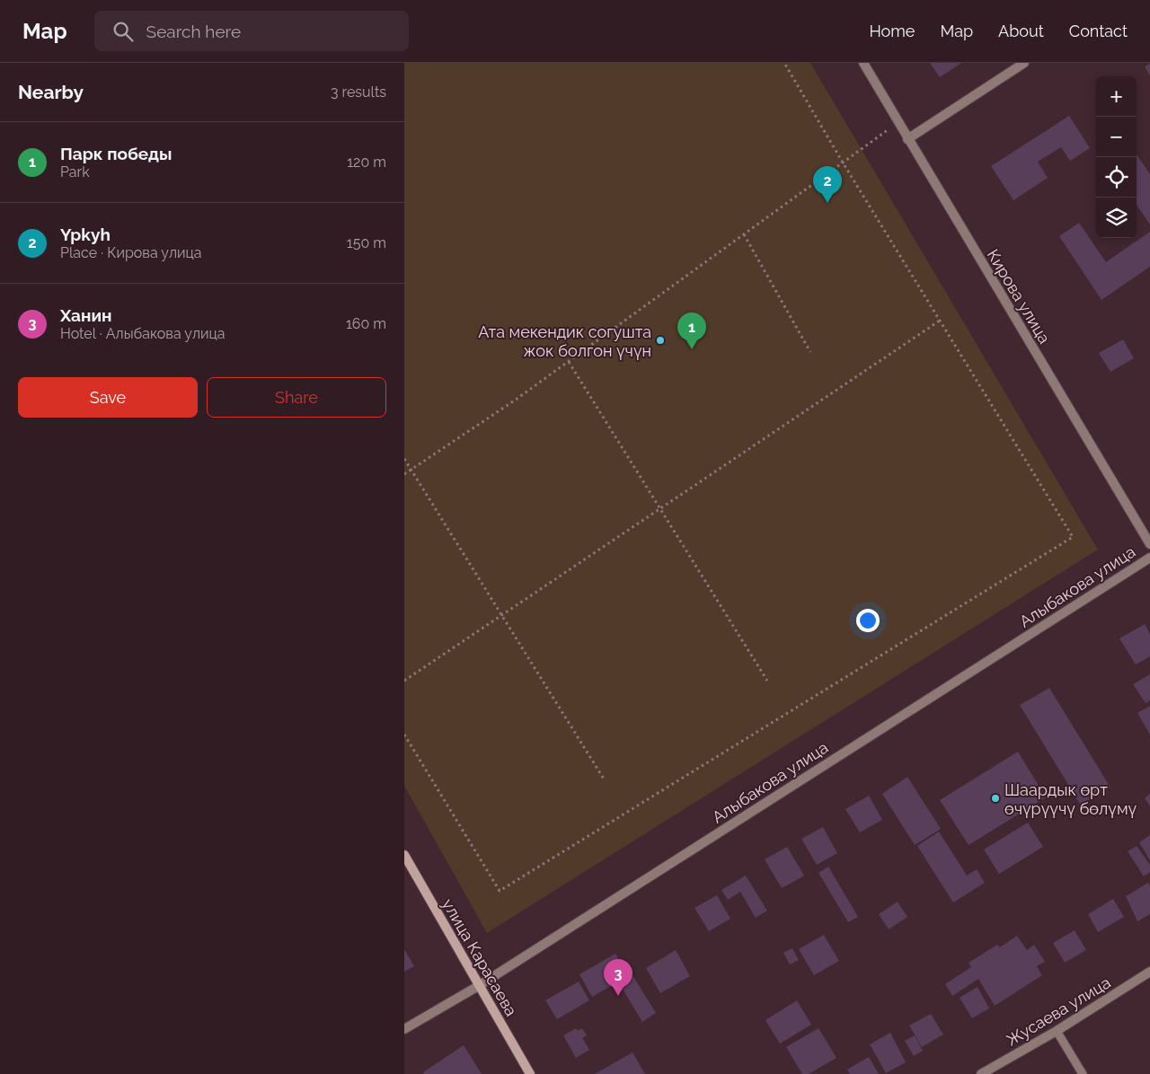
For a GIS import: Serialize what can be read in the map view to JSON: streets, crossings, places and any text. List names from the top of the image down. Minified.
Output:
{"streets":{"main road":["улица Карасаева"],"street":["Кирова улица","Алыбакова улица","Жусаева улица"]},"crossings":[["Алыбакова улица","улица Карасаева"]],"places":["Ата мекендик согушта жок болгон үчүн","Шаардык өрт өчүрүүчү бөлүмү"],"page":{"header":"Map","search":"Search here","nav":["Home","Map","About","Contact"],"heading":["Nearby","3 results"],"map_buttons":["+","−"],"list":[{"mark":"1","name":"Парк победы","note":"Park","value":"120 m"},{"mark":"2","name":"Ypkyh","note":"Place · Кирова улица","value":"150 m"},{"mark":"3","name":"Ханин","note":"Hotel · Алыбакова улица","value":"160 m"}],"pins":["2","1","3"],"buttons":["Save","Share"]}}
